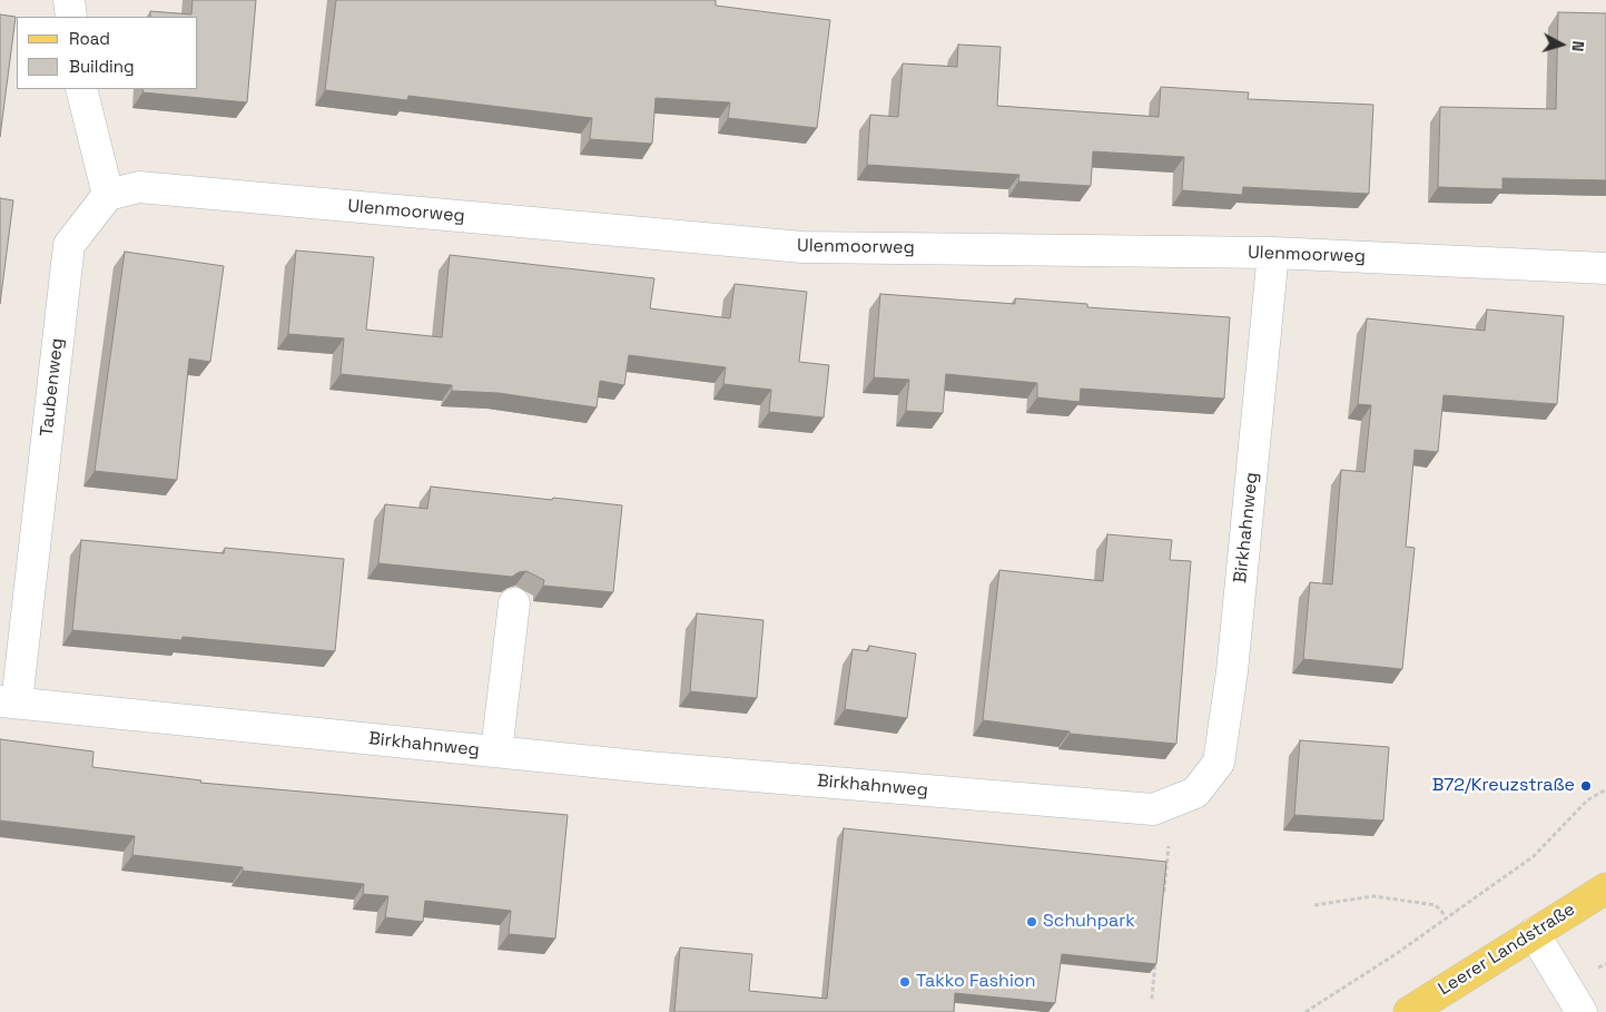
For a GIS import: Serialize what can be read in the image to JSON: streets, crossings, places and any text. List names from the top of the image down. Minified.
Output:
{"streets":{"main road":["Leerer Landstraße"],"street":["Ulenmoorweg","Taubenweg","Birkhahnweg"]},"crossings":[["Ulenmoorweg","Taubenweg"],["Ulenmoorweg","Birkhahnweg"],["Taubenweg","Birkhahnweg"]],"places":["B72/Kreuzstraße","Schuhpark","Takko Fashion"],"legend":["Road","Building"],"north":"right"}
